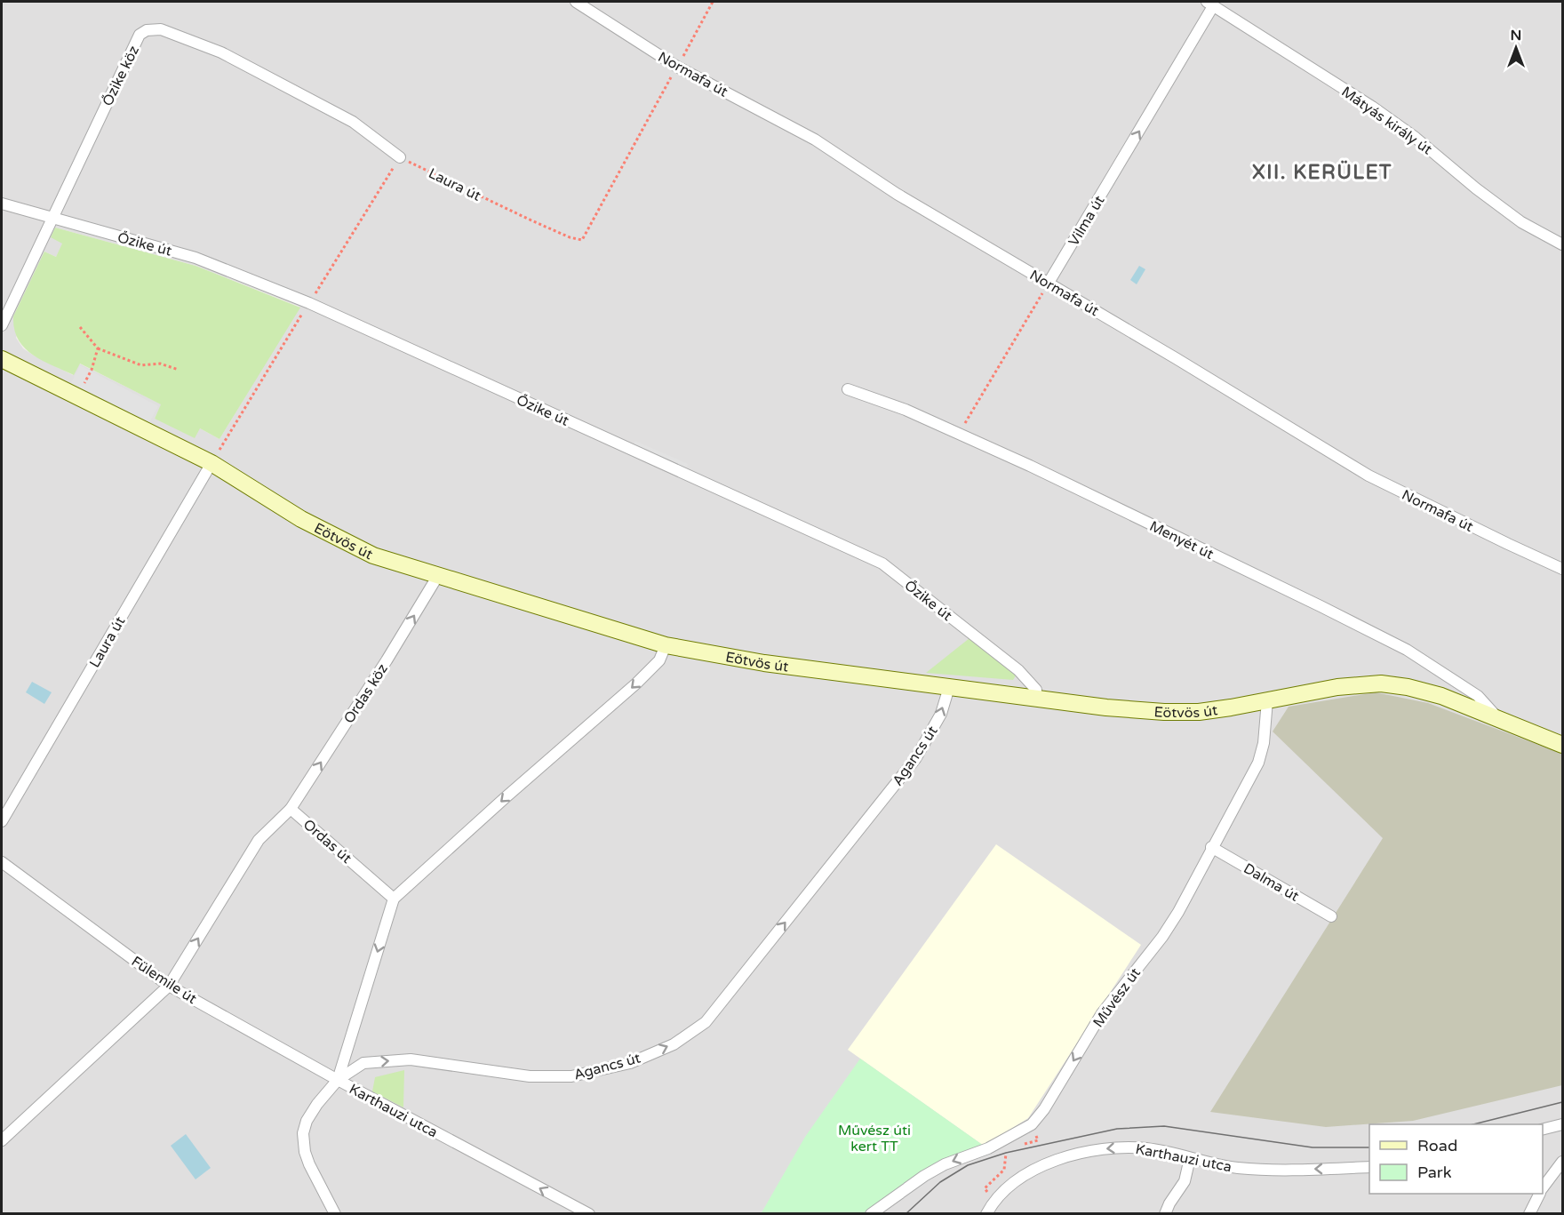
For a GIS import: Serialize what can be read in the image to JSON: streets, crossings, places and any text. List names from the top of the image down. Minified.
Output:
{"streets":{"street":["Normafa út","Őzike köz","Mátyás király út","Laura út","Vilma út","Őzike út","Menyét út","Eötvös út","Ordas köz","Agancs út","Ordas út","Dalma út","Fülemile út","Művész út","Karthauzi utca"]},"crossings":[["Normafa út","Laura út"],["Normafa út","Vilma út"],["Őzike köz","Laura út"],["Őzike köz","Őzike út"],["Mátyás király út","Vilma út"],["Laura út","Eötvös út"],["Őzike út","Eötvös út"],["Menyét út","Eötvös út"],["Eötvös út","Ordas köz"],["Eötvös út","Agancs út"],["Eötvös út","Művész út"],["Ordas köz","Ordas út"],["Agancs út","Fülemile út"],["Agancs út","Karthauzi utca"],["Ordas út","Fülemile út"],["Ordas út","Karthauzi utca"],["Dalma út","Művész út"],["Fülemile út","Karthauzi utca"]],"one_way":["Vilma út","Ordas köz","Agancs út","Ordas út","Művész út"],"districts":["XII. KERÜLET"],"parks":["Művész úti kert TT"],"legend":["Road","Park"],"north":"top"}
